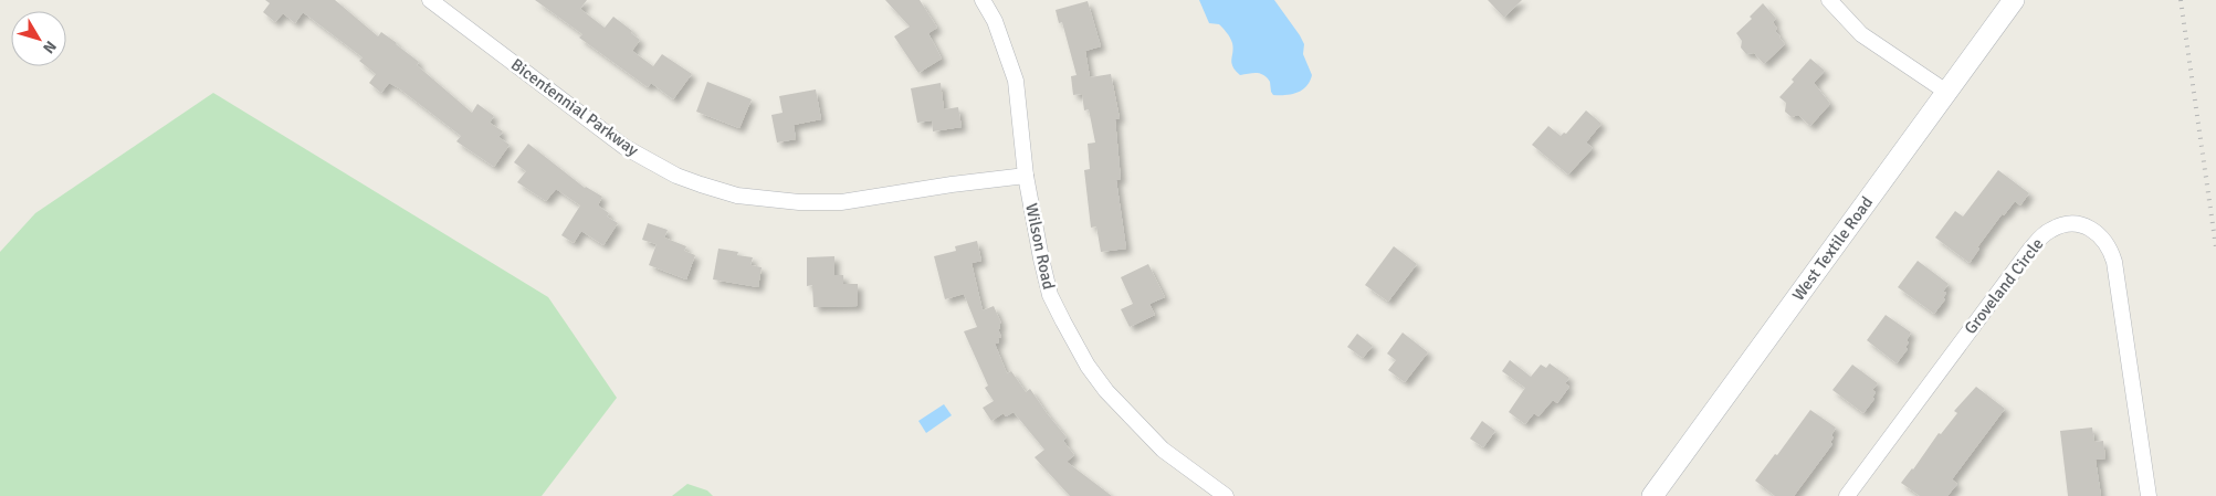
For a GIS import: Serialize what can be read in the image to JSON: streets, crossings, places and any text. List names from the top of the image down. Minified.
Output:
{"streets":{"main road":["West Textile Road"],"street":["Bicentennial Parkway","Wilson Road","Groveland Circle"]},"crossings":[["Bicentennial Parkway","Wilson Road"]],"north":"bottom right"}
